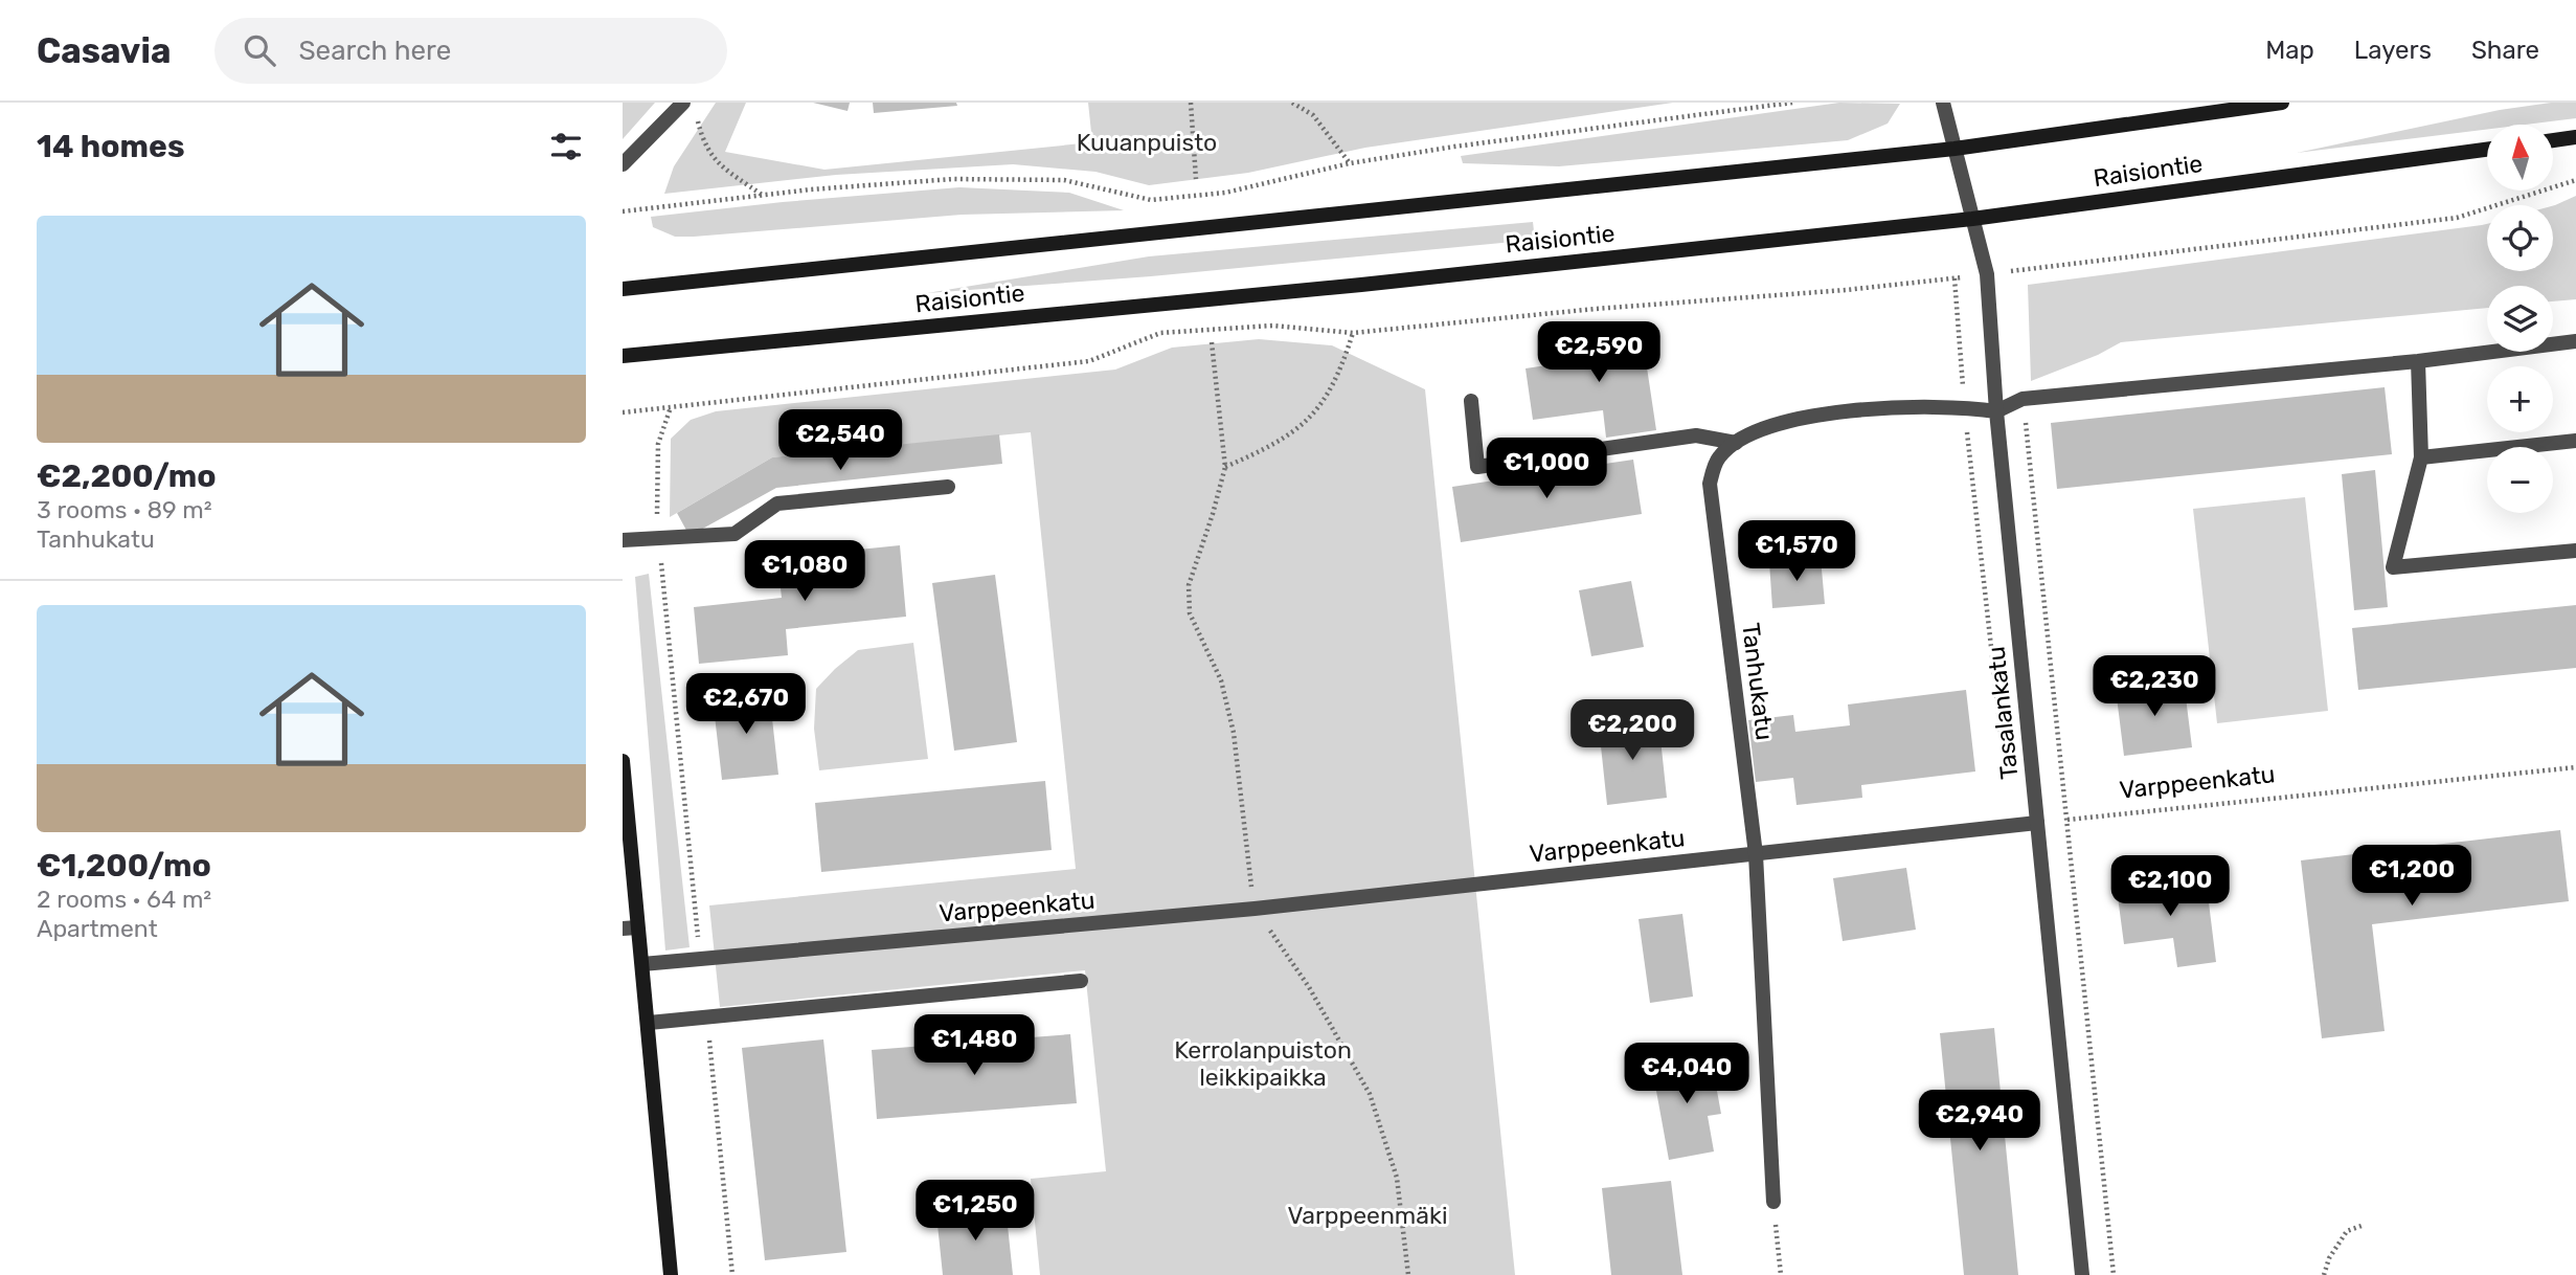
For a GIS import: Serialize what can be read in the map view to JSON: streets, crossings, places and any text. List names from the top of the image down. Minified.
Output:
{"streets":{"main road":["Raisiontie"],"street":["Tanhukatu","Tasalankatu","Varppeenkatu"]},"crossings":[["Raisiontie","Tasalankatu"],["Tanhukatu","Tasalankatu"],["Tanhukatu","Varppeenkatu"],["Tasalankatu","Varppeenkatu"]],"parks":["Kuuanpuisto","Kerrolanpuiston leikkipaikka","Varppeenmäki"],"north":"top","page":{"header":"Casavia","search":"Search here","nav":["Map","Layers","Share"],"heading":"14 homes","map_buttons":["+","−"],"list":[{"name":"€2,200/mo","note":"3 rooms · 89 m² · Tanhukatu"},{"name":"€1,200/mo","note":"2 rooms · 64 m² · Apartment"}],"price":["€2,590","€2,540","€1,000","€1,570","€1,080","€2,230","€2,670","€2,200","€1,200","€2,100","€1,480","€4,040","€2,940","€1,250"]}}
